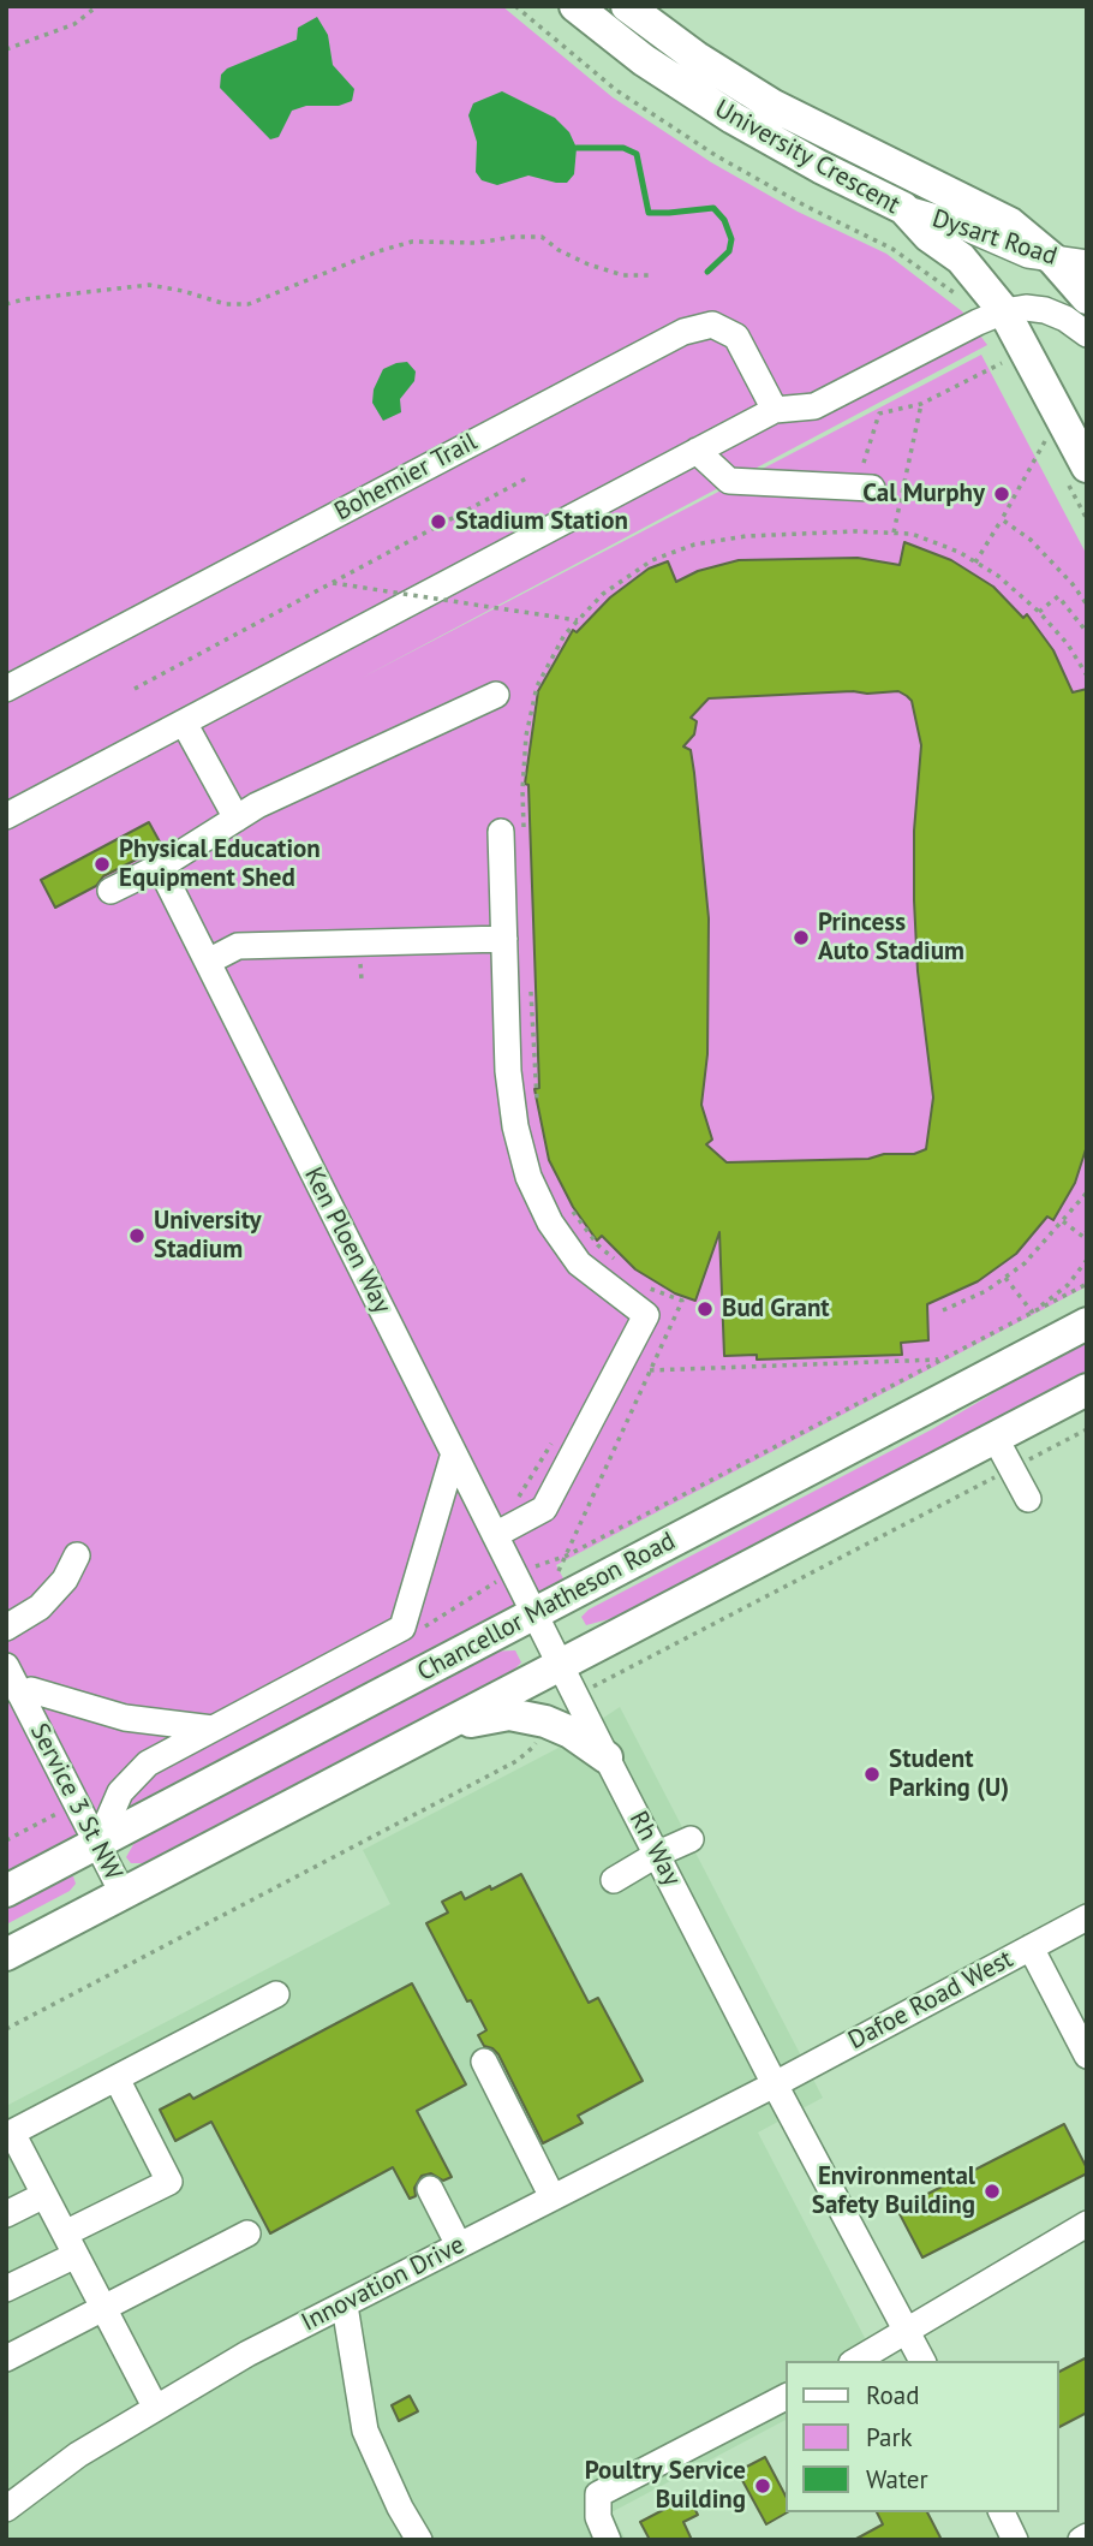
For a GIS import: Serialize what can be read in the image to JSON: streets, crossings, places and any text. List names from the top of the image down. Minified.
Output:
{"streets":{"main road":["University Crescent","Chancellor Matheson Road"],"street":["Dysart Road","Bohemier Trail","Ken Ploen Way","Service 3 St NW","Rh Way","Dafoe Road West","Innovation Drive"]},"crossings":[["University Crescent","Dysart Road"],["Ken Ploen Way","Chancellor Matheson Road"],["Ken Ploen Way","Rh Way"],["Chancellor Matheson Road","Service 3 St NW"],["Chancellor Matheson Road","Rh Way"],["Rh Way","Dafoe Road West"],["Rh Way","Innovation Drive"],["Dafoe Road West","Innovation Drive"]],"places":["Cal Murphy","Stadium Station","Physical Education Equipment Shed","Princess Auto Stadium","University Stadium","Bud Grant","Student Parking (U)","Environmental Safety Building","Poultry Service Building"],"legend":["Road","Park","Water"]}
